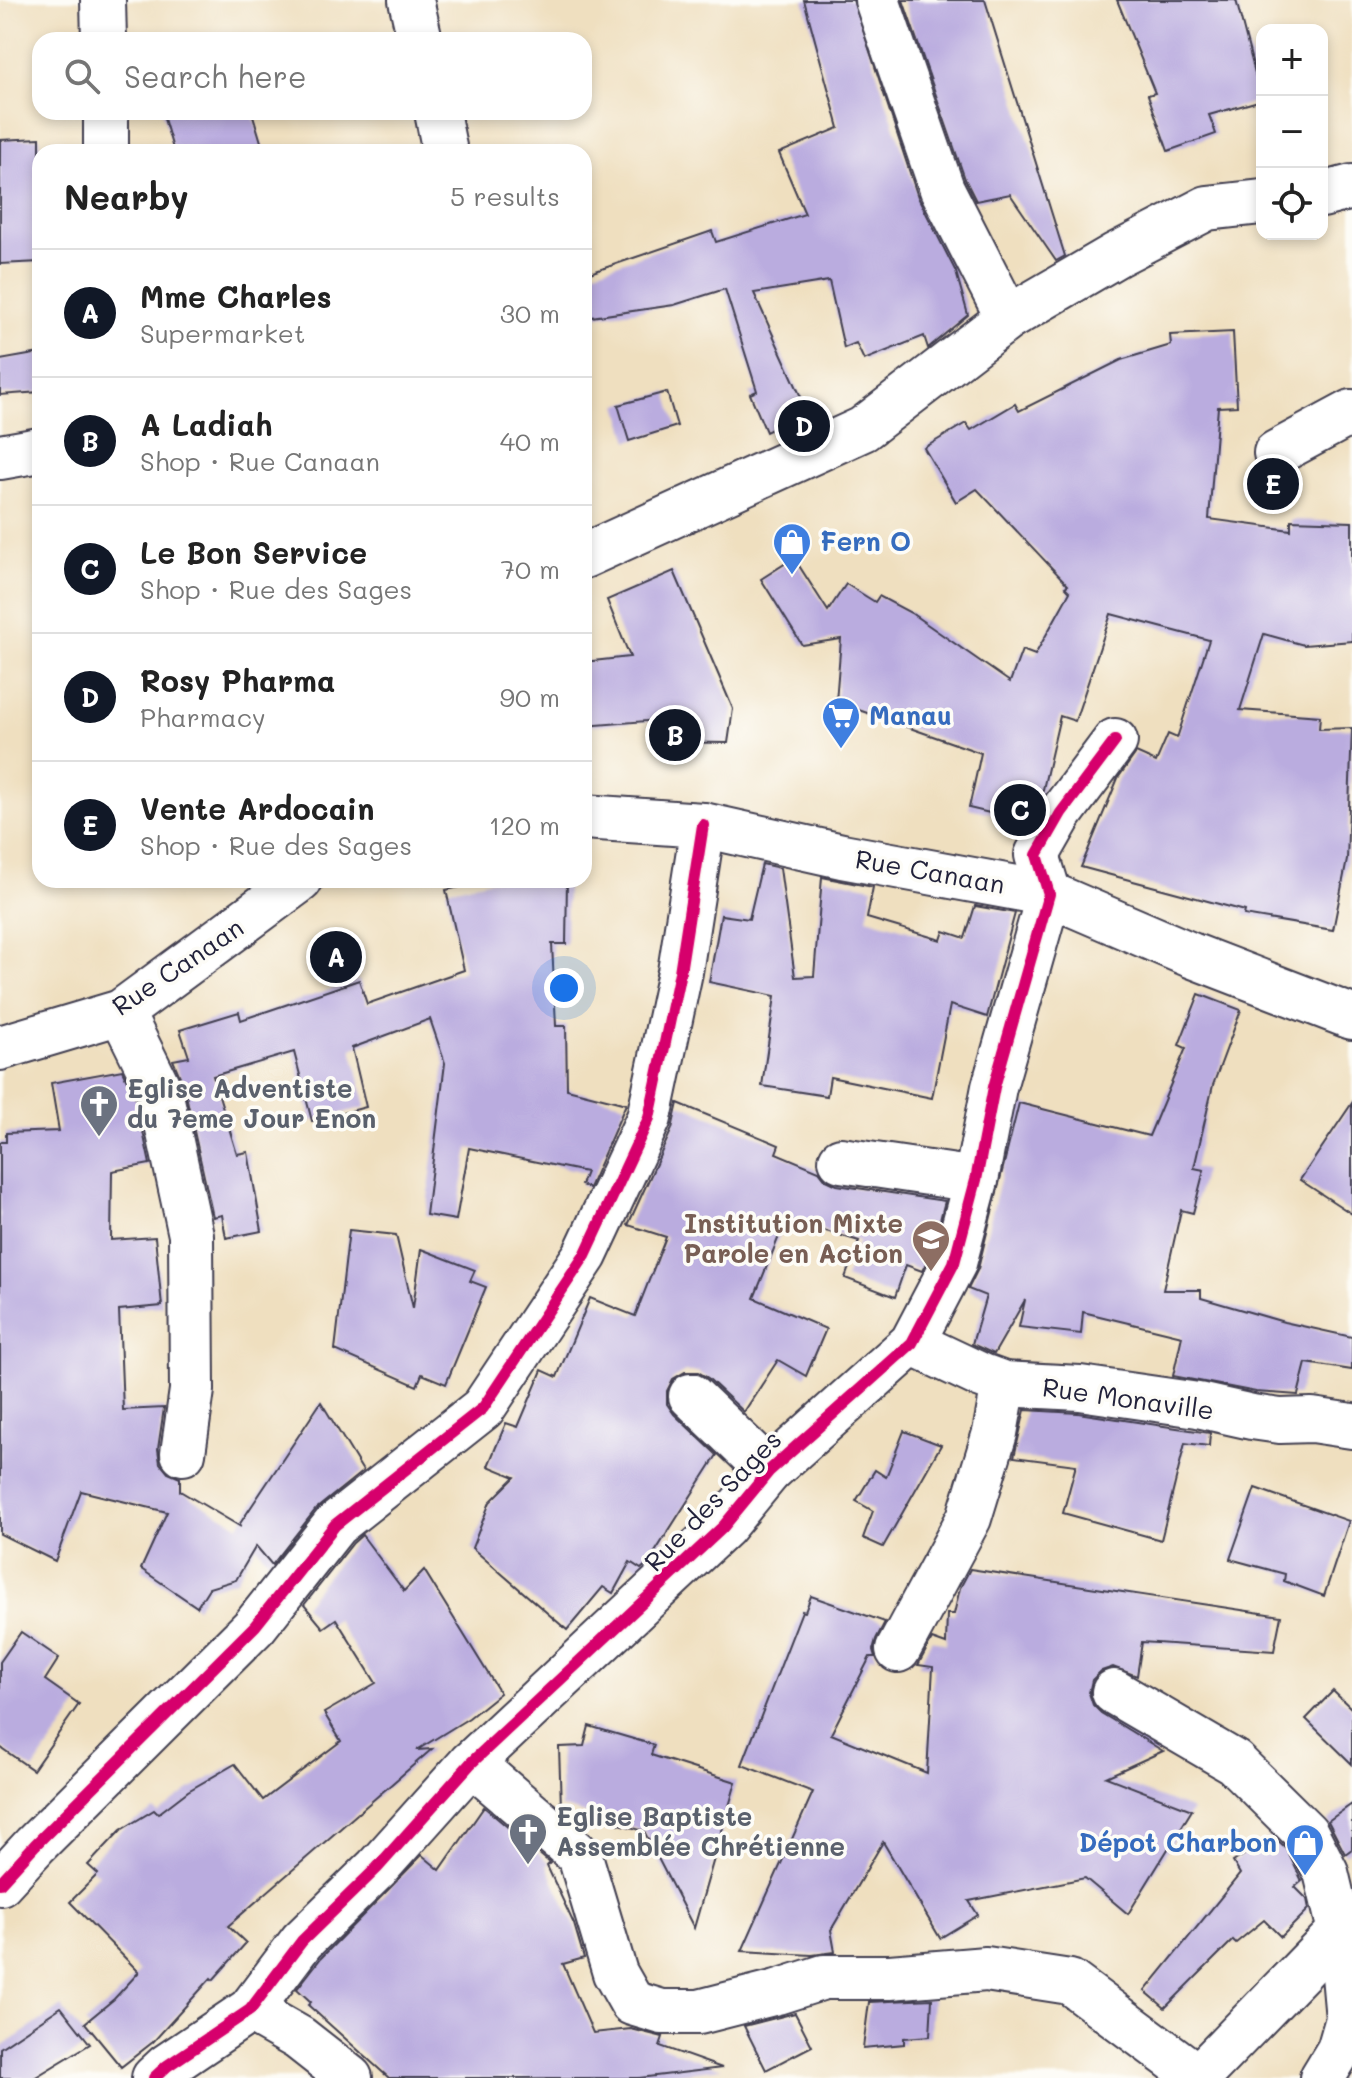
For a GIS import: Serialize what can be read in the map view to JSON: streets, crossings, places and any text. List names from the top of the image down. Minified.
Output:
{"streets":{"street":["Rue Canaan","Rue Monaville","Rue des Sages"]},"crossings":[["Rue Canaan","Rue des Sages"],["Rue Monaville","Rue des Sages"]],"places":{"shop":["Fern O","Dépot Charbon"],"supermarket":["Manau"],"church":["Eglise Adventiste du 7eme Jour Enon","Eglise Baptiste Assemblée Chrétienne"],"school or university":["Institution Mixte Parole en Action"]},"page":{"map_buttons":["+","−"],"search":"Search here","heading":["Nearby","5 results"],"list":[{"mark":"A","name":"Mme Charles","note":"Supermarket","value":"30 m"},{"mark":"B","name":"A Ladiah","note":"Shop · Rue Canaan","value":"40 m"},{"mark":"C","name":"Le Bon Service","note":"Shop · Rue des Sages","value":"70 m"},{"mark":"D","name":"Rosy Pharma","note":"Pharmacy","value":"90 m"},{"mark":"E","name":"Vente Ardocain","note":"Shop · Rue des Sages","value":"120 m"}],"pins":["D","E","B","C","A"]}}
